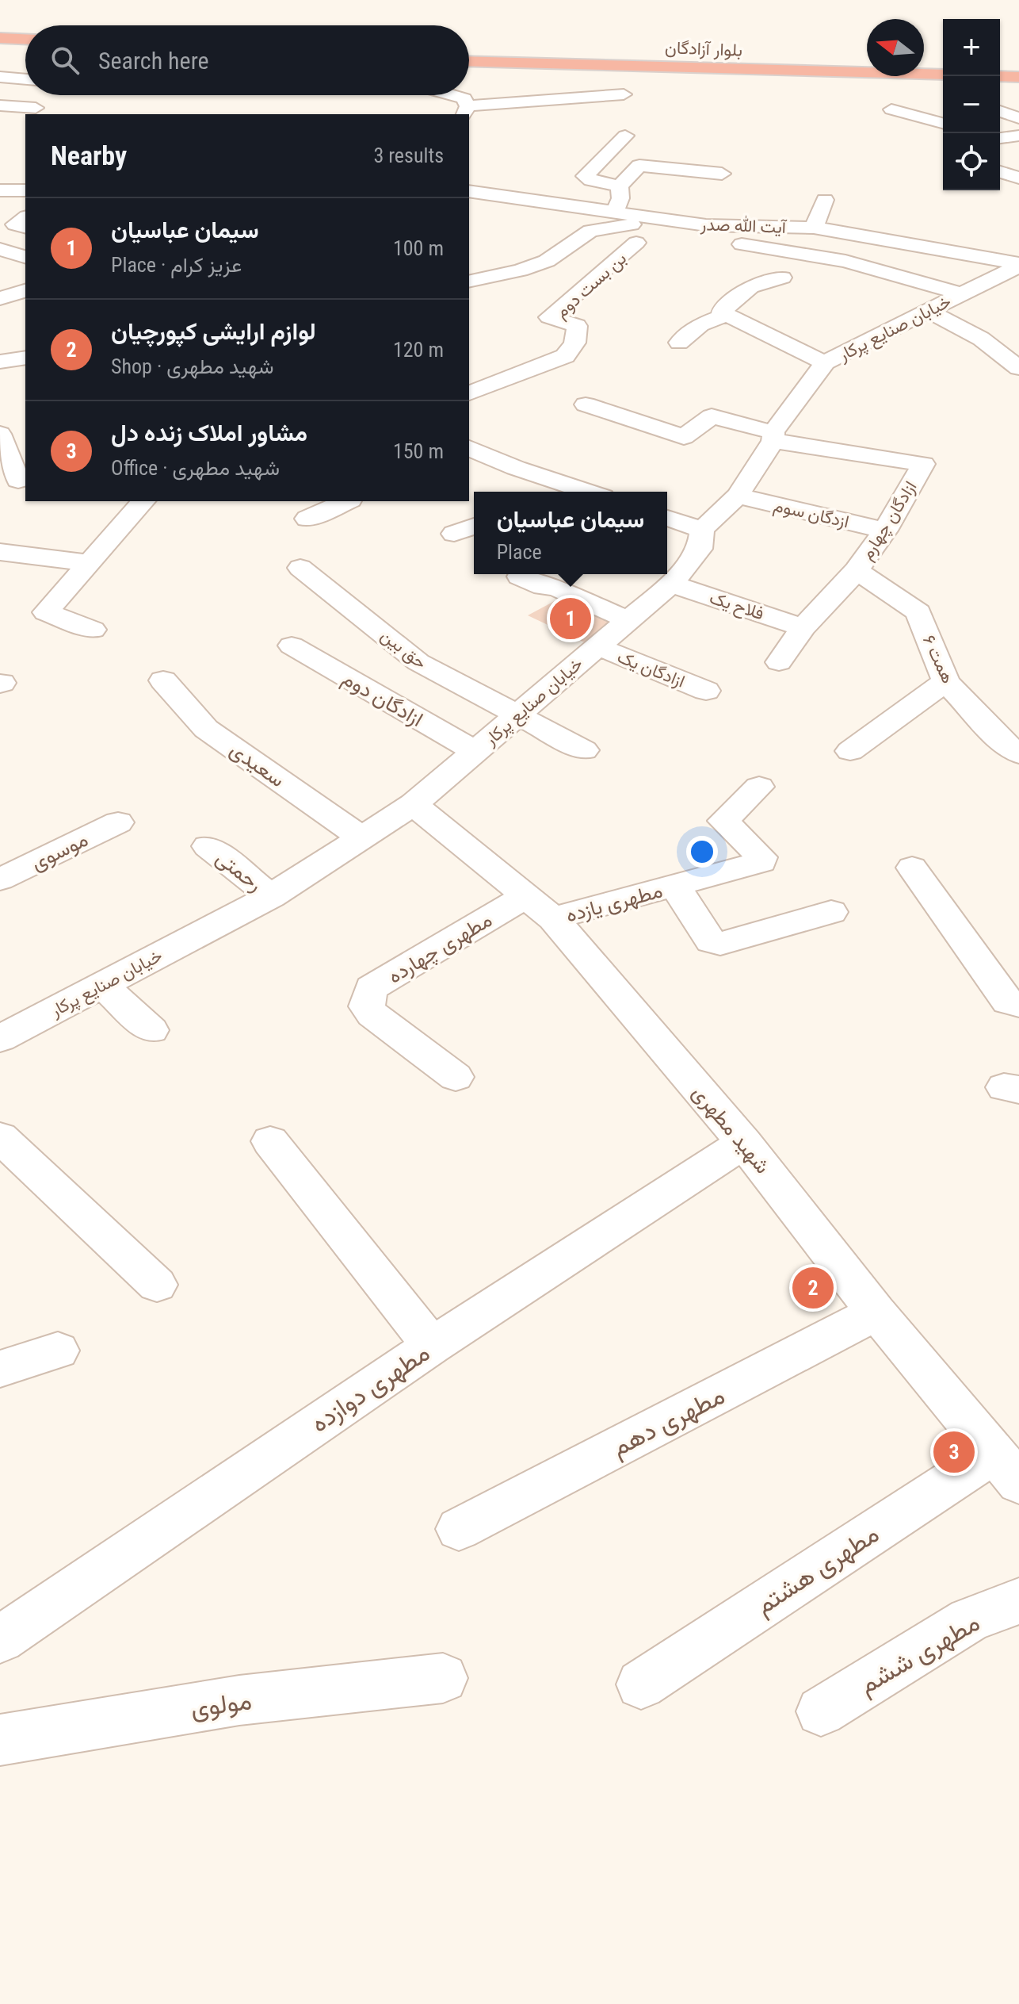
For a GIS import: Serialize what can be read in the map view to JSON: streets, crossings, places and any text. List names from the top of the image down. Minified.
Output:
{"streets":{"highway":["بلوار آزادگان"],"street":["آیت الله صدر","بن بست دوم","خیابان صنایع پرکار","ازدگان سوم","ازادگان چهارم","فلاح یک","حق بین","همت ۶","ازادگان یک","ازادگان دوم","سعیدی","موسوی","رحمتی","مطهری یازده","مطهری چهارده","شهید مطهری","مطهری دوازده","مطهری دهم","مطهری هشتم","مطهری ششم","مولوی"]},"crossings":[["آیت الله صدر","خیابان صنایع پرکار"],["خیابان صنایع پرکار","ازدگان سوم"],["خیابان صنایع پرکار","ازادگان چهارم"],["خیابان صنایع پرکار","فلاح یک"],["خیابان صنایع پرکار","حق بین"],["خیابان صنایع پرکار","ازادگان یک"],["خیابان صنایع پرکار","ازادگان دوم"],["خیابان صنایع پرکار","سعیدی"],["خیابان صنایع پرکار","رحمتی"],["خیابان صنایع پرکار","شهید مطهری"],["ازدگان سوم","ازادگان چهارم"],["ازادگان چهارم","فلاح یک"],["ازادگان چهارم","همت ۶"],["مطهری یازده","مطهری چهارده"],["مطهری یازده","شهید مطهری"],["مطهری چهارده","شهید مطهری"],["شهید مطهری","مطهری دوازده"],["شهید مطهری","مطهری دهم"],["شهید مطهری","مطهری هشتم"]],"north":"left","page":{"map_buttons":["+","−"],"search":"Search here","heading":["Nearby","3 results"],"list":[{"mark":"1","name":"سیمان عباسیان","note":"Place · عزیز کرام","value":"100 m"},{"mark":"2","name":"لوازم ارایشی کپورچیان","note":"Shop · شهید مطهری","value":"120 m"},{"mark":"3","name":"مشاور املاک زنده دل","note":"Office · شهید مطهری","value":"150 m"}],"popup":["سیمان عباسیان","Place"],"pins":["1","2","3"]}}
